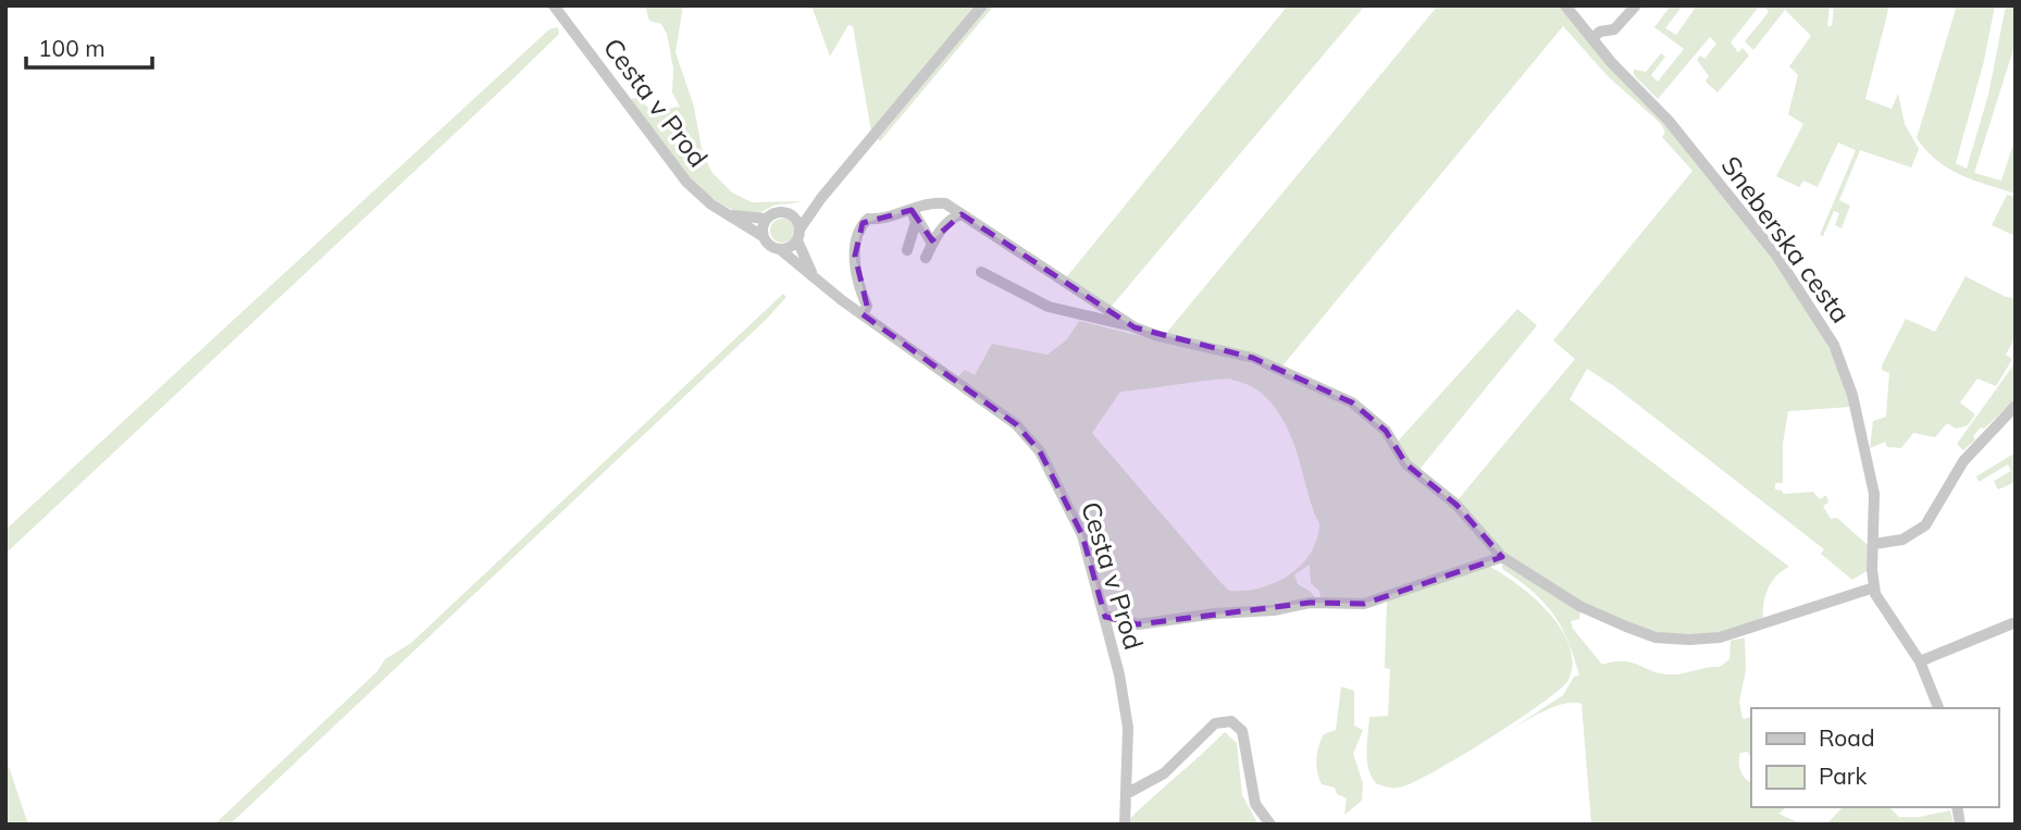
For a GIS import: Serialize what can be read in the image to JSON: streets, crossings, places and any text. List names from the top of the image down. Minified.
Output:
{"streets":{"street":["Cesta v Prod","Sneberska cesta"]},"legend":["Road","Park"],"scale_bar":"100 m"}
